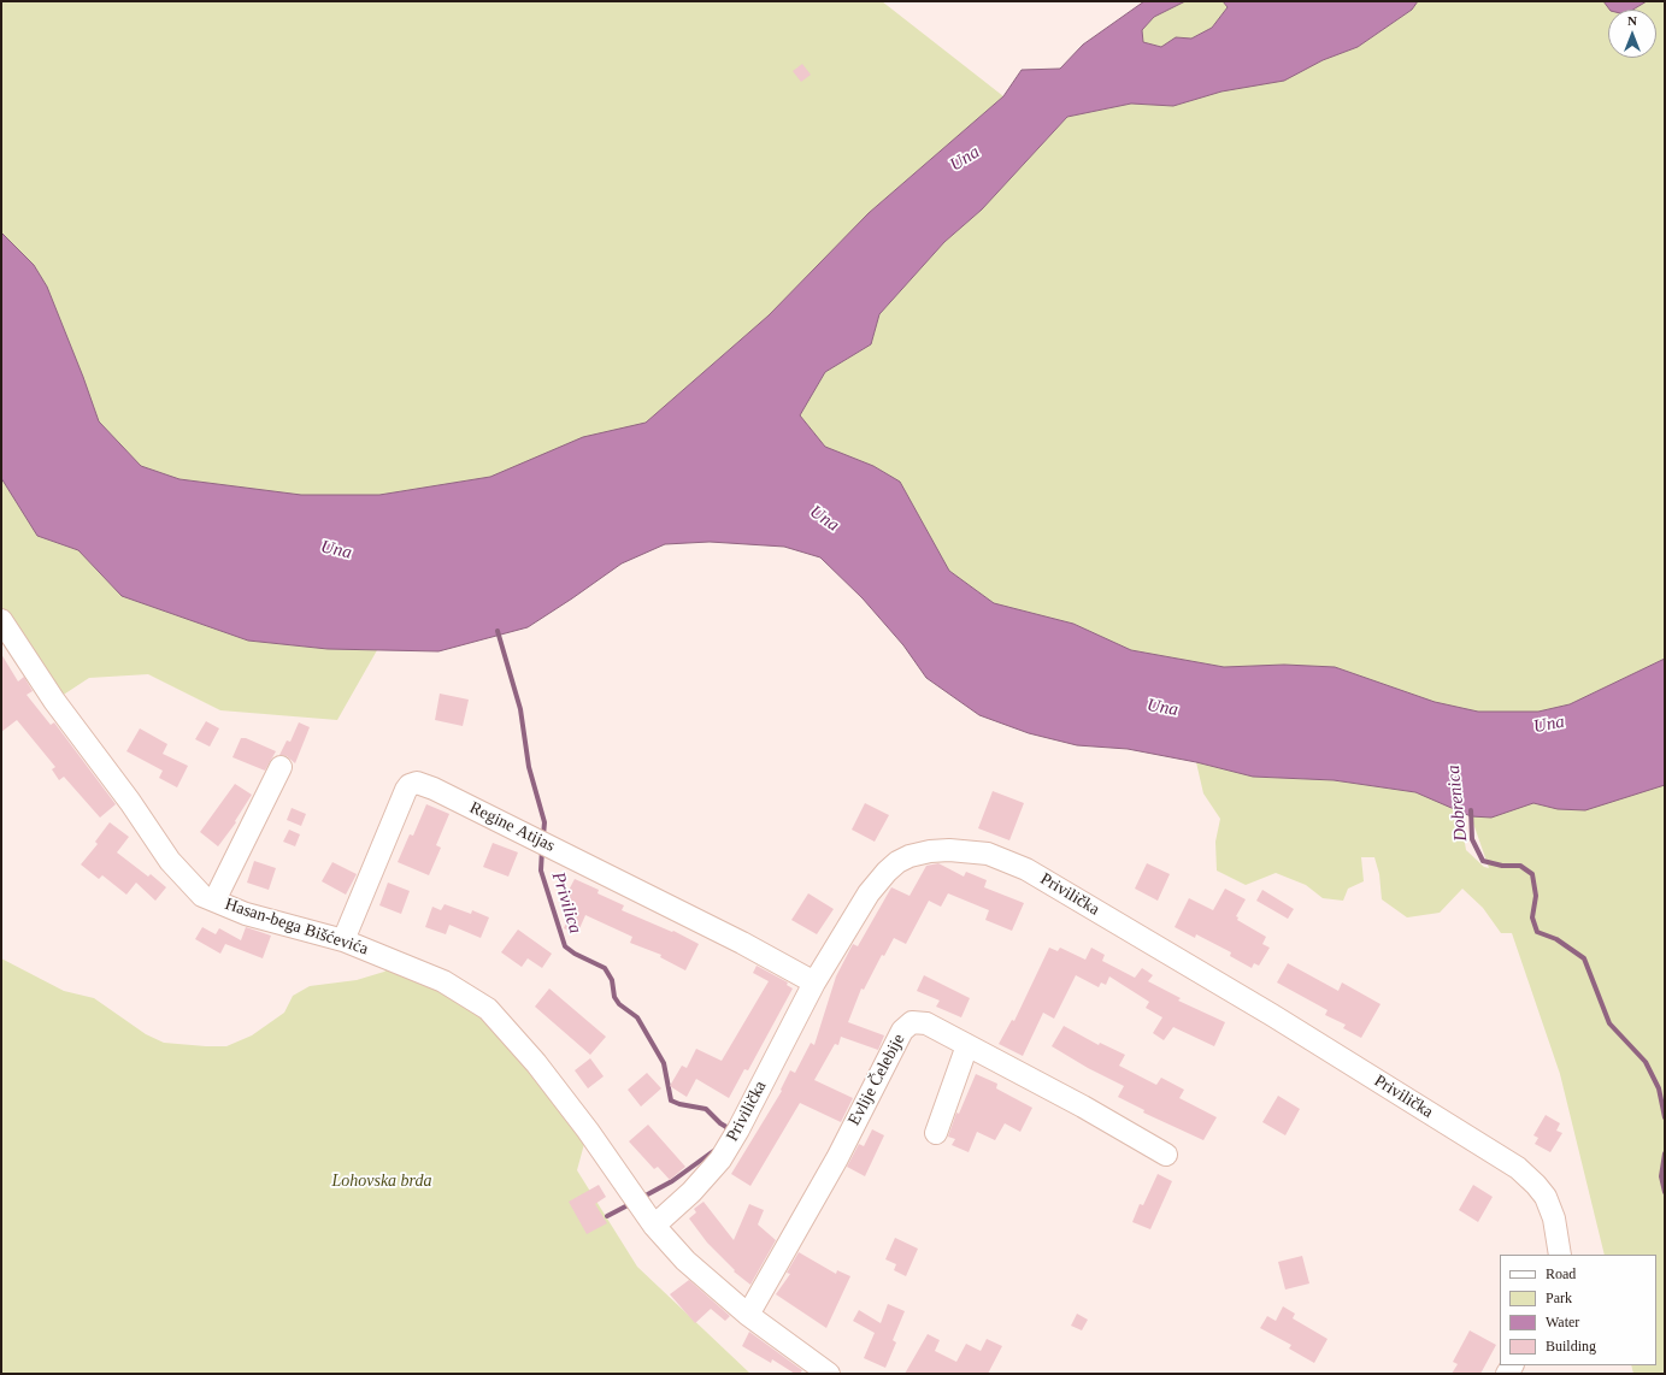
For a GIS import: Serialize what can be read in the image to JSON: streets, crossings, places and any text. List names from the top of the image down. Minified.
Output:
{"streets":{"street":["Regine Atijas","Privilička","Hasan-bega Bišćevića","Evlije Čelebije"]},"crossings":[["Regine Atijas","Privilička"],["Regine Atijas","Hasan-bega Bišćevića"],["Privilička","Hasan-bega Bišćevića"]],"water":["Una","Dobrenica","Privilica"],"parks":["Lohovska brda"],"legend":["Road","Park","Water","Building"],"north":"top"}
